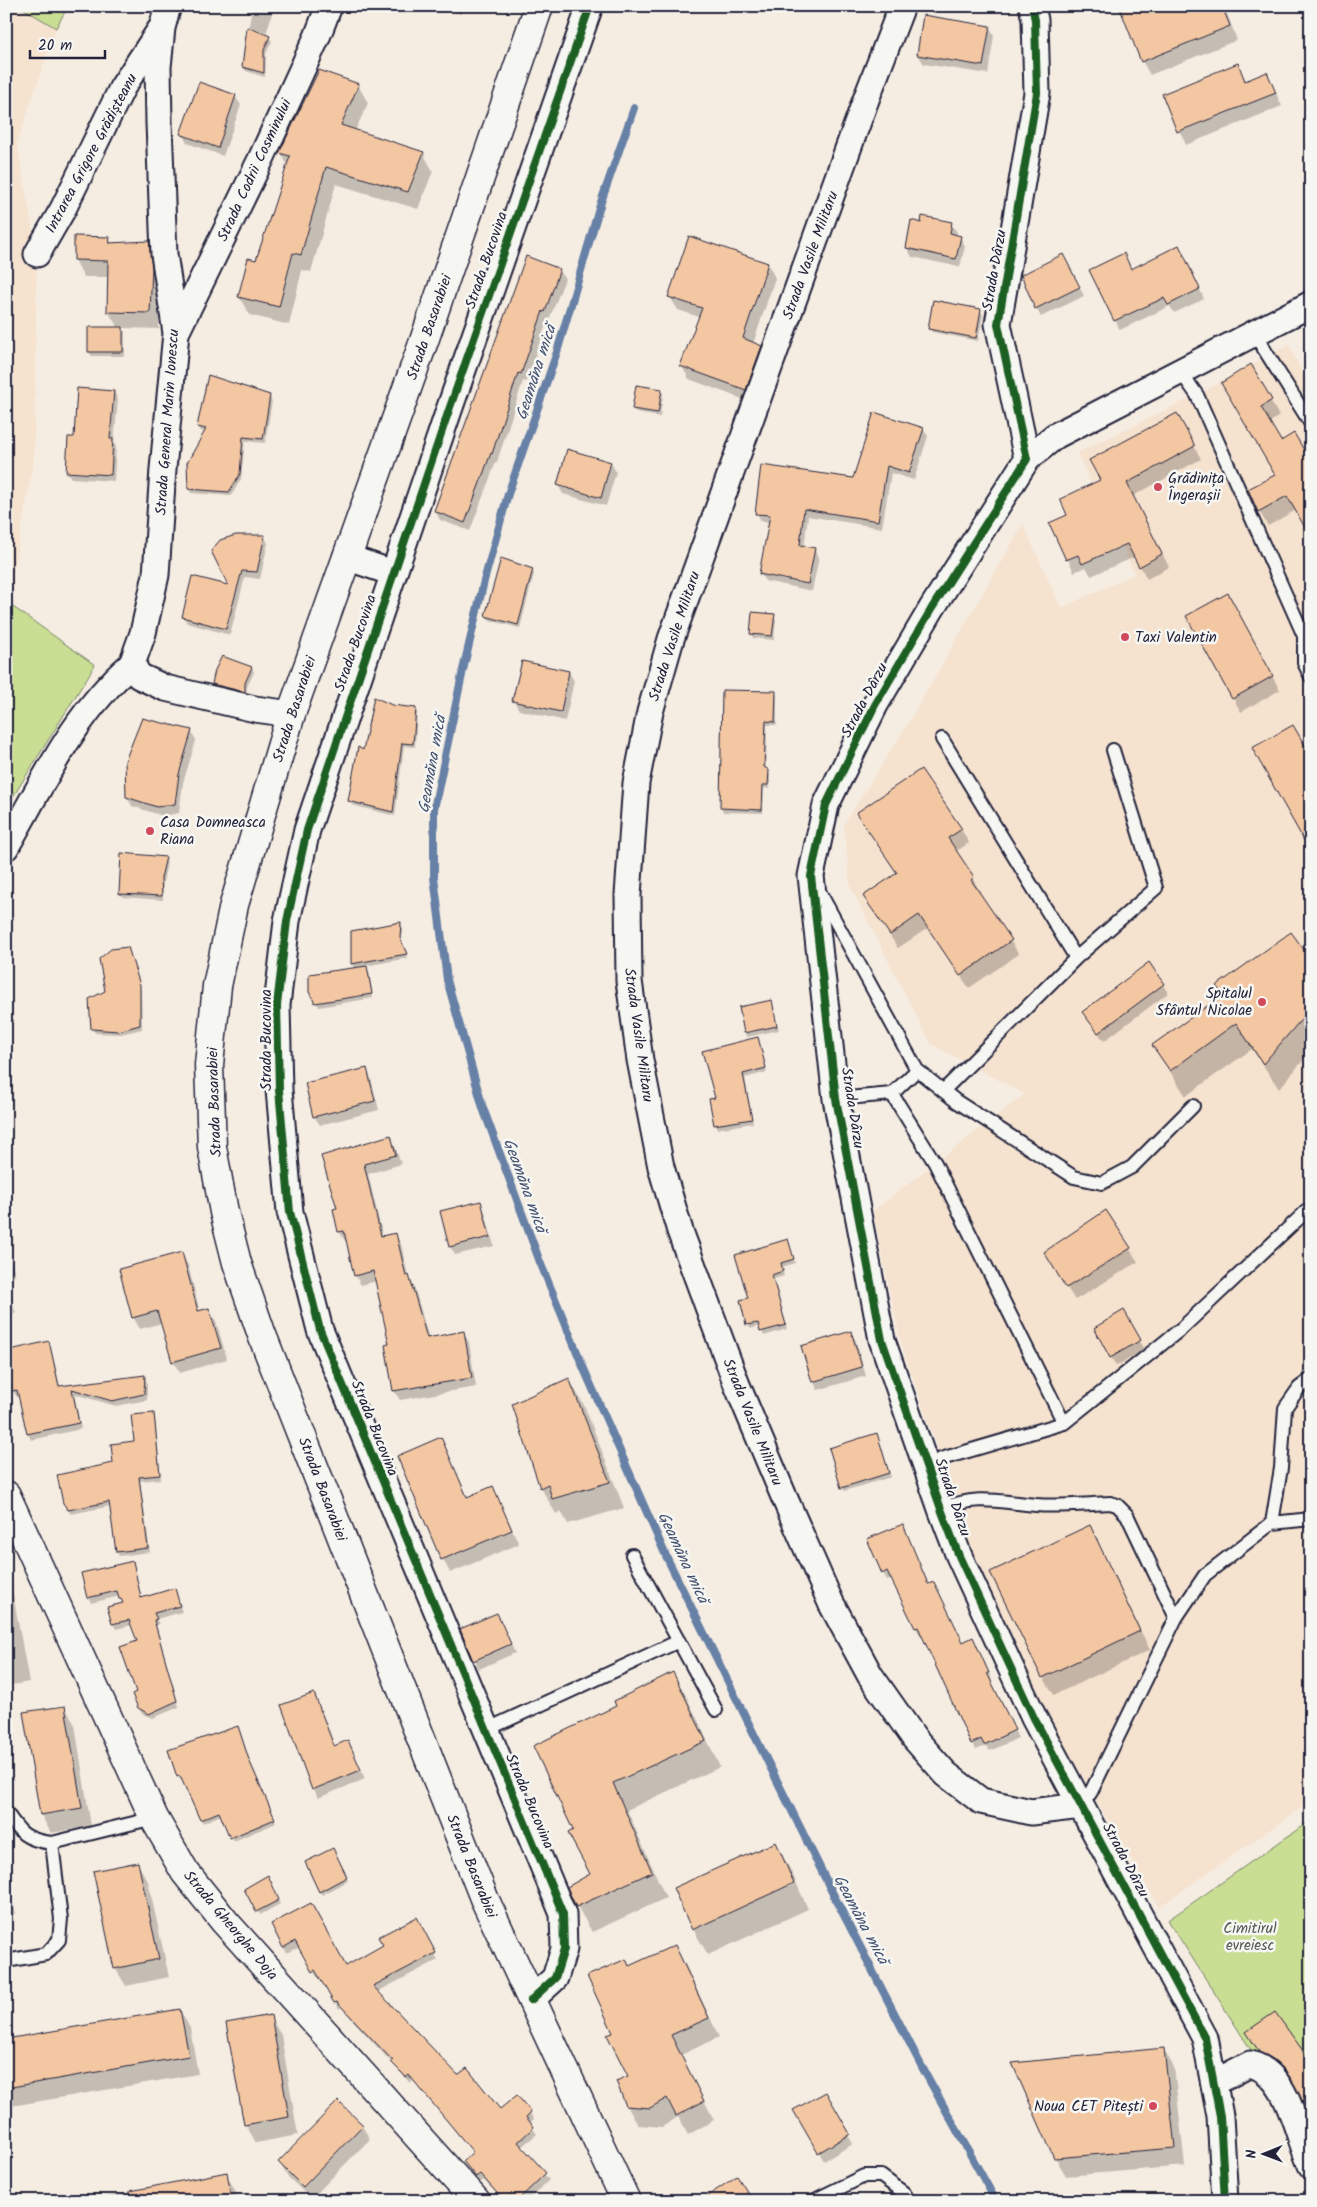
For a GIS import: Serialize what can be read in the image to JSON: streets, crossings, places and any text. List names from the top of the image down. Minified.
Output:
{"streets":{"main road":["Strada Basarabiei","Strada Gheorghe Doja"],"street":["Intrarea Grigore Grădișteanu","Strada Codrii Cosminului","Strada Vasile Militaru","Strada Bucovina","Strada Dârzu","Strada General Marin Ionescu"]},"crossings":[["Intrarea Grigore Grădișteanu","Strada General Marin Ionescu"],["Strada Codrii Cosminului","Strada General Marin Ionescu"],["Strada Vasile Militaru","Strada Dârzu"],["Strada Bucovina","Strada Basarabiei"]],"water":["Geamăna mică"],"parks":["Cimitirul evreiesc"],"places":["Grădinița Îngerașii","Taxi Valentin","Casa Domneasca Riana","Spitalul Sfântul Nicolae","Noua CET Pitești"],"scale_bar":"20 m","north":"left"}
